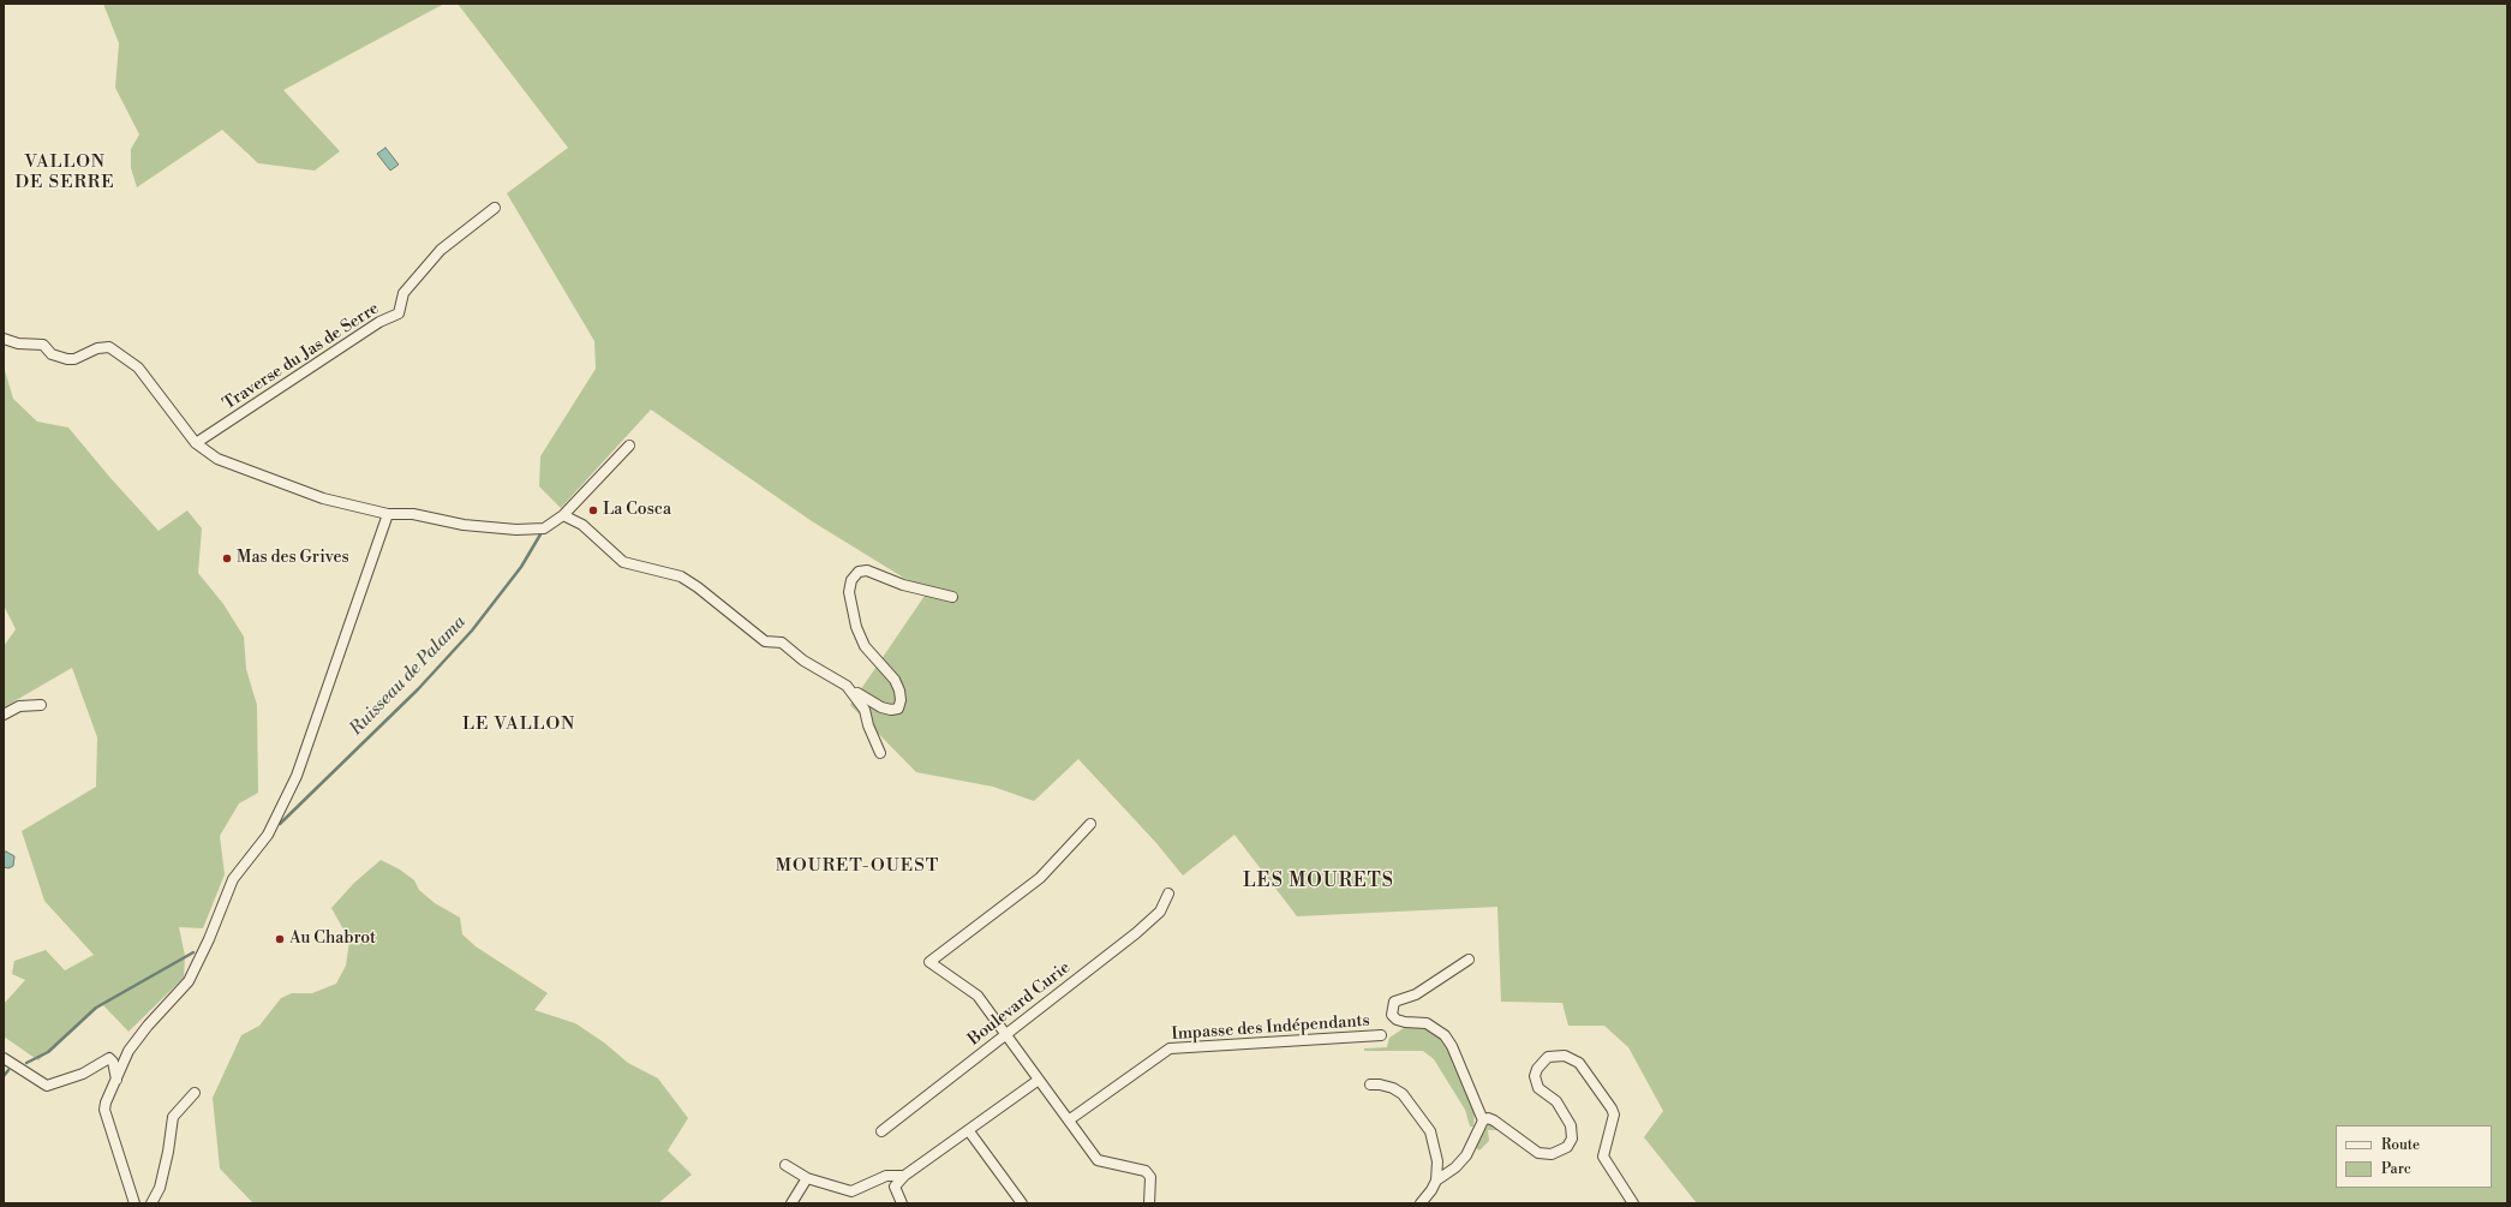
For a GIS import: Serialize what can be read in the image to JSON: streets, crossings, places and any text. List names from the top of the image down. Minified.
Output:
{"streets":{"street":["Traverse du Jas de Serre","Boulevard Curie","Impasse des Indépendants"]},"districts":["VALLON DE SERRE","LE VALLON","MOURET-OUEST","LES MOURETS"],"water":["Ruisseau de Palama"],"places":["La Cosca","Mas des Grives","Au Chabrot"],"legend":["Route","Parc"]}
